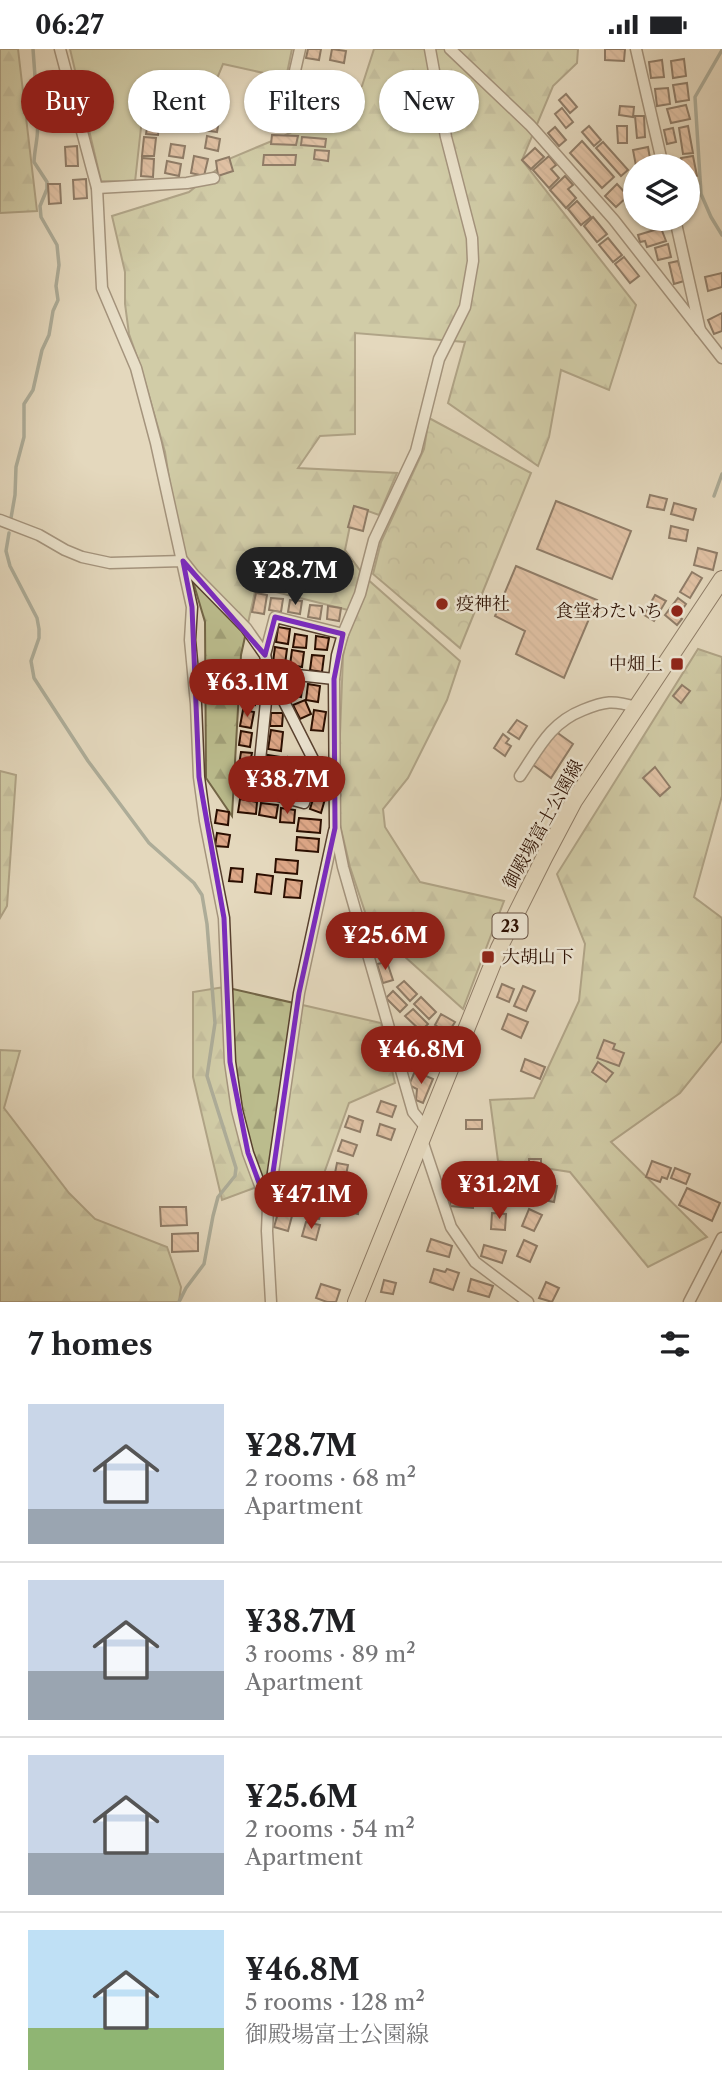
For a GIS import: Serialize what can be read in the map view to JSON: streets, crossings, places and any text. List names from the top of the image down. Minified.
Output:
{"streets":{"main road":["御殿場富士公園線","23"]},"places":{"other":["疫神社","食堂わたいち"],"transit":["中畑上","大胡山下"]},"page":{"status":"06:27","chip":["Buy","Rent","Filters","New"],"price":["¥28.7M","¥63.1M","¥38.7M","¥25.6M","¥46.8M","¥31.2M","¥47.1M"],"heading":"7 homes","list":[{"name":"¥28.7M","note":"2 rooms · 68 m² · Apartment"},{"name":"¥38.7M","note":"3 rooms · 89 m² · Apartment"},{"name":"¥25.6M","note":"2 rooms · 54 m² · Apartment"},{"name":"¥46.8M","note":"5 rooms · 128 m² · 御殿場富士公園線"}]}}
